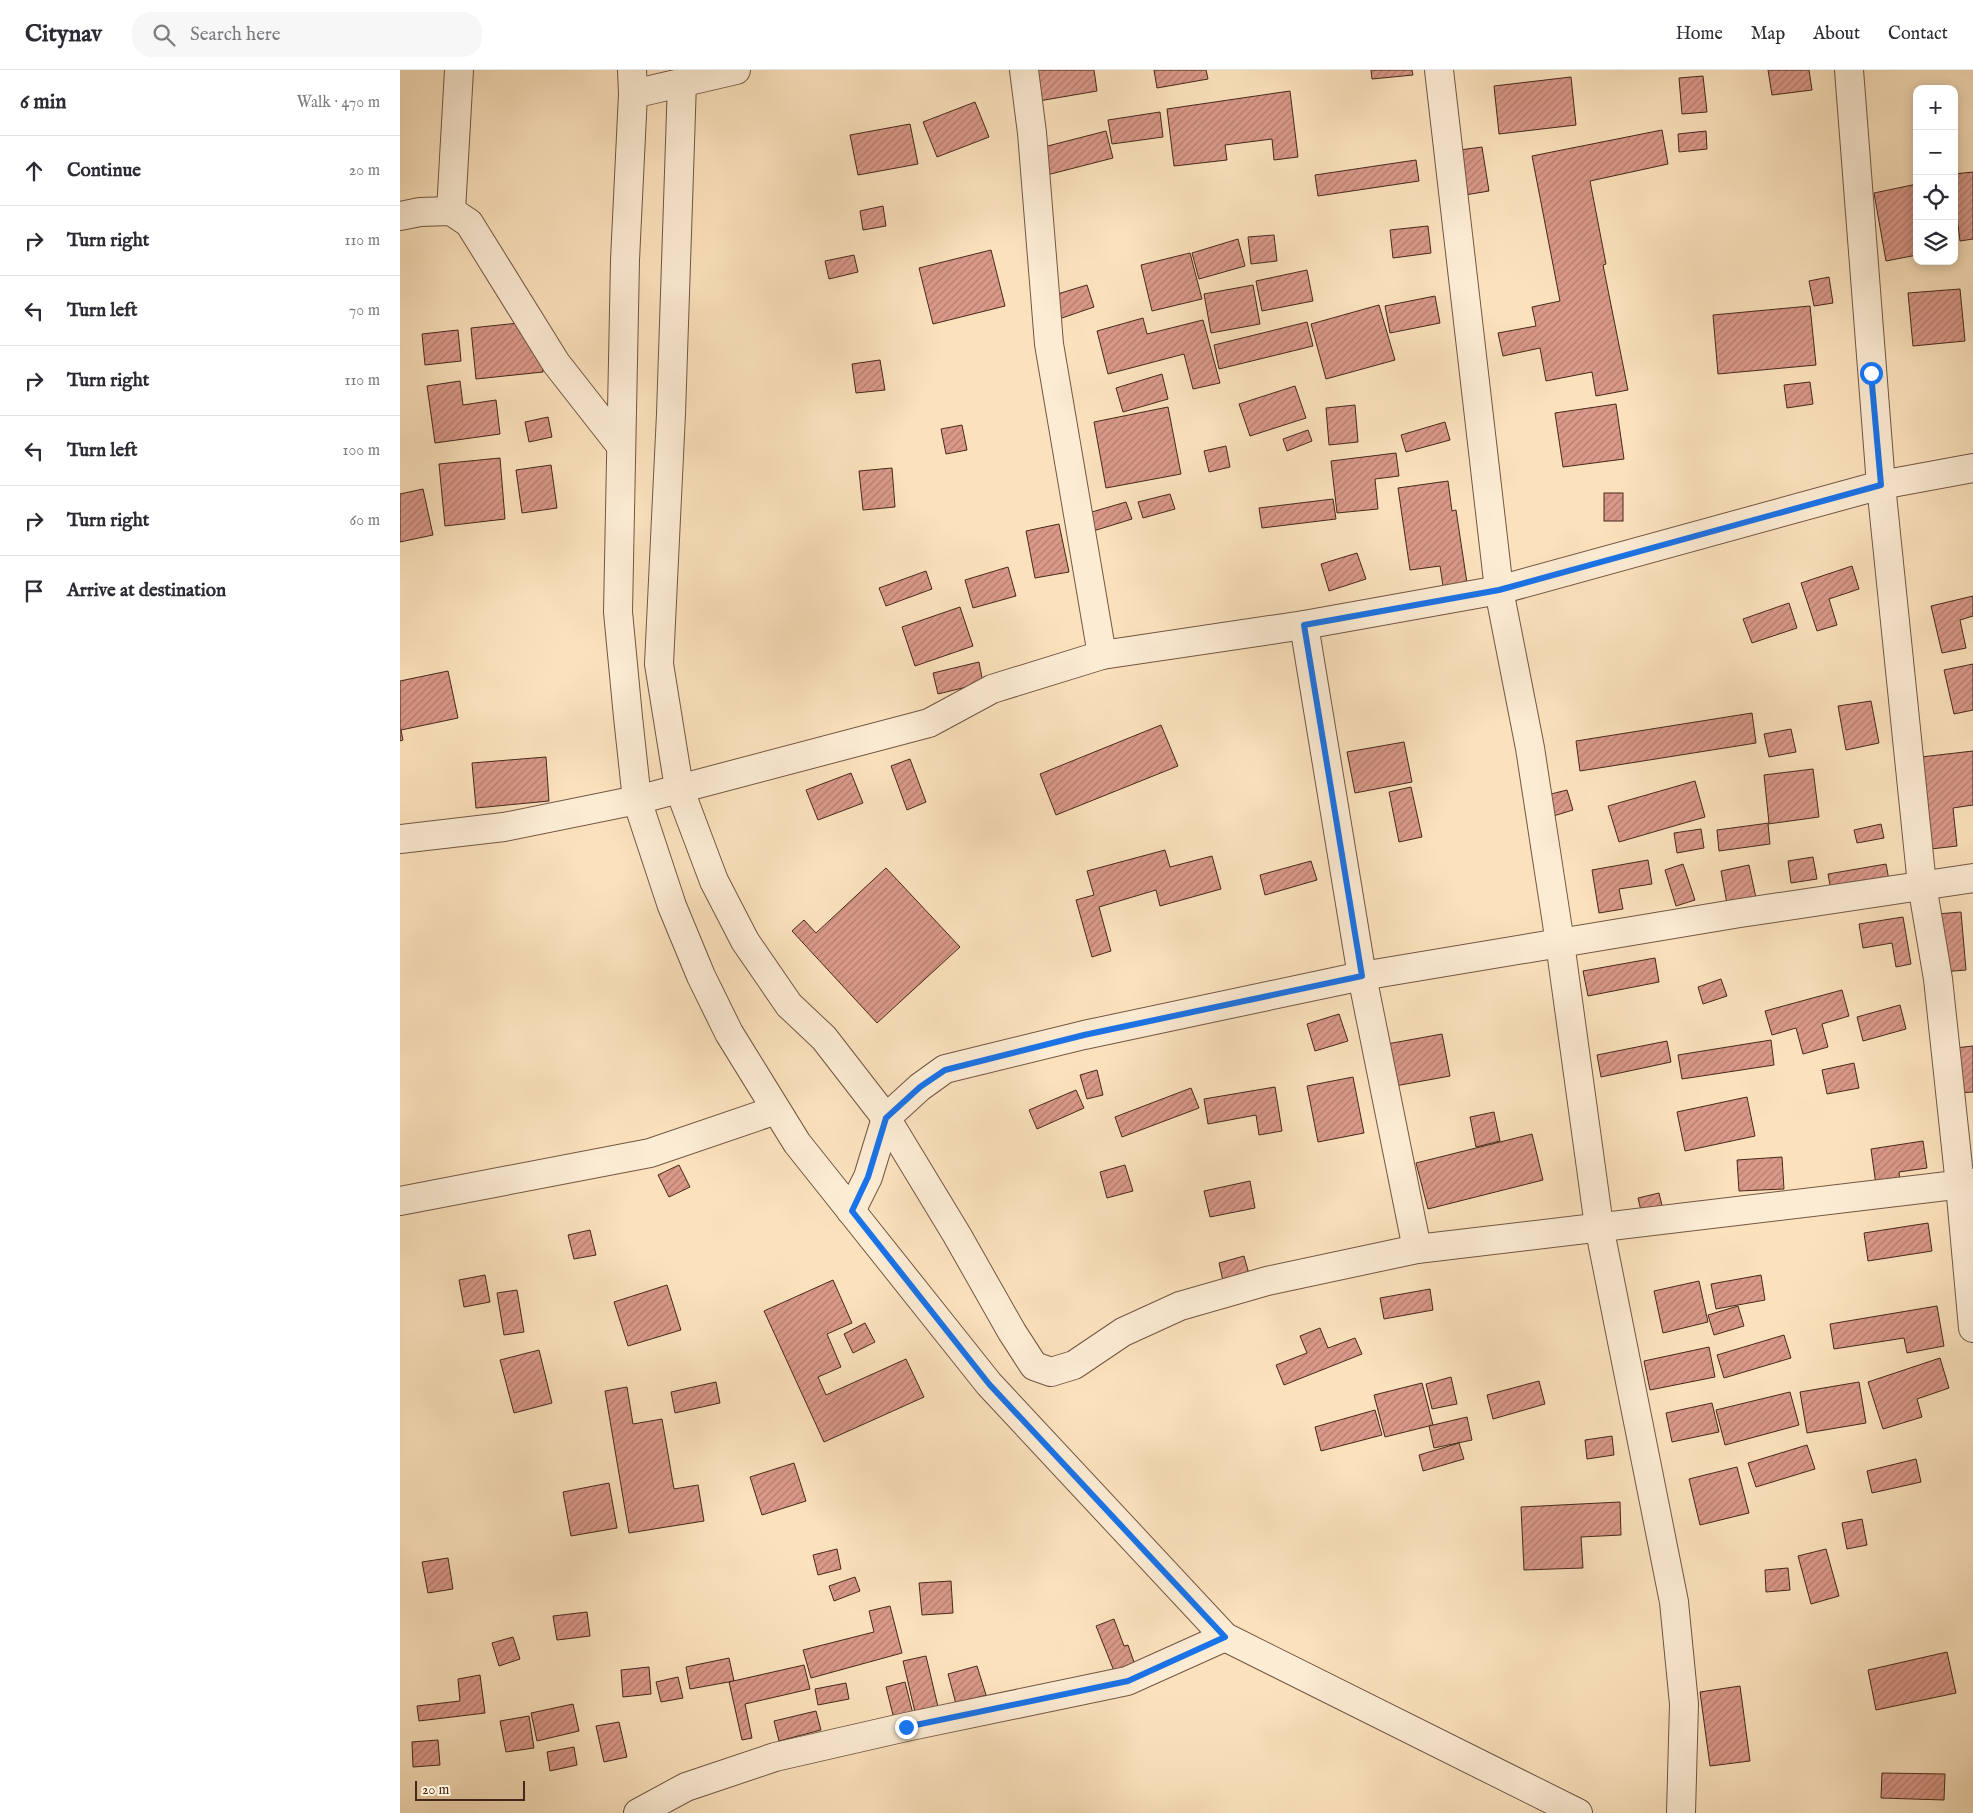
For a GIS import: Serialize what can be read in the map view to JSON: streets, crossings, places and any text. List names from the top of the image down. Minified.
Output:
{"scale_bar":"20 m","page":{"header":"Citynav","search":"Search here","nav":["Home","Map","About","Contact"],"heading":["6 min","Walk · 470 m"],"map_buttons":["+","−"],"list":[["Continue","20 m"],["Turn right","110 m"],["Turn left","70 m"],["Turn right","110 m"],["Turn left","100 m"],["Turn right","60 m"],"Arrive at destination"],"scale":"20 m"}}
